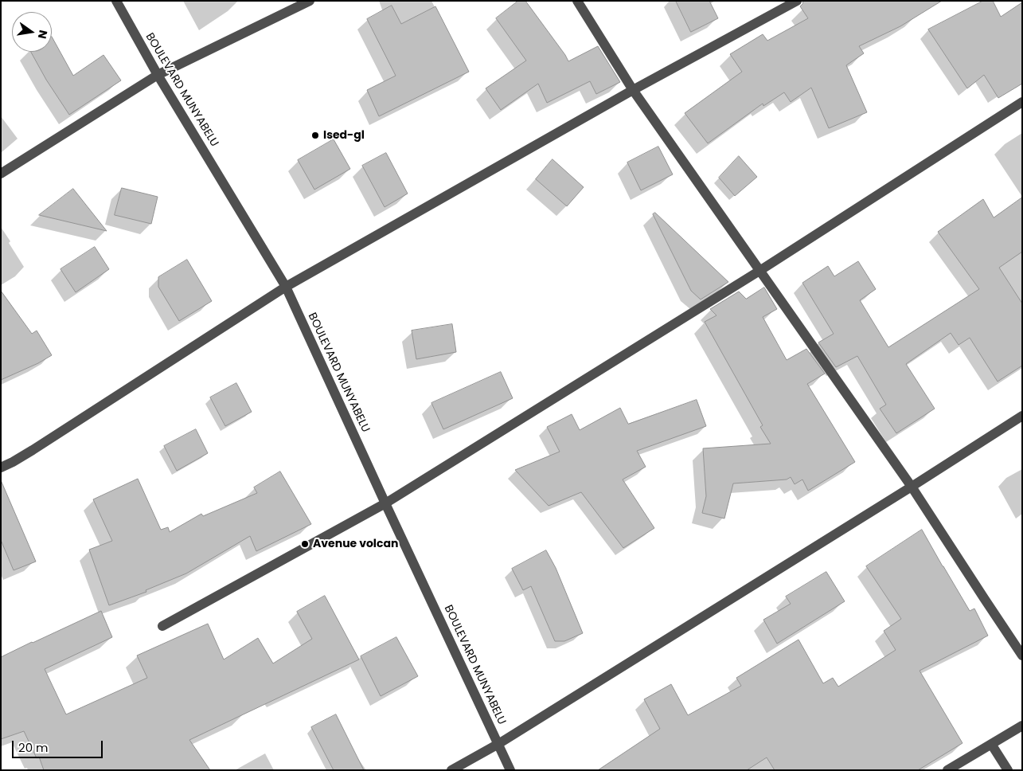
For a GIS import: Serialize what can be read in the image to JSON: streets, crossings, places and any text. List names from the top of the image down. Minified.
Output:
{"streets":{"street":["BOULEVARD MUNYABELU"]},"places":["Ised-gl","Avenue volcan"],"scale_bar":"20 m","north":"right"}
